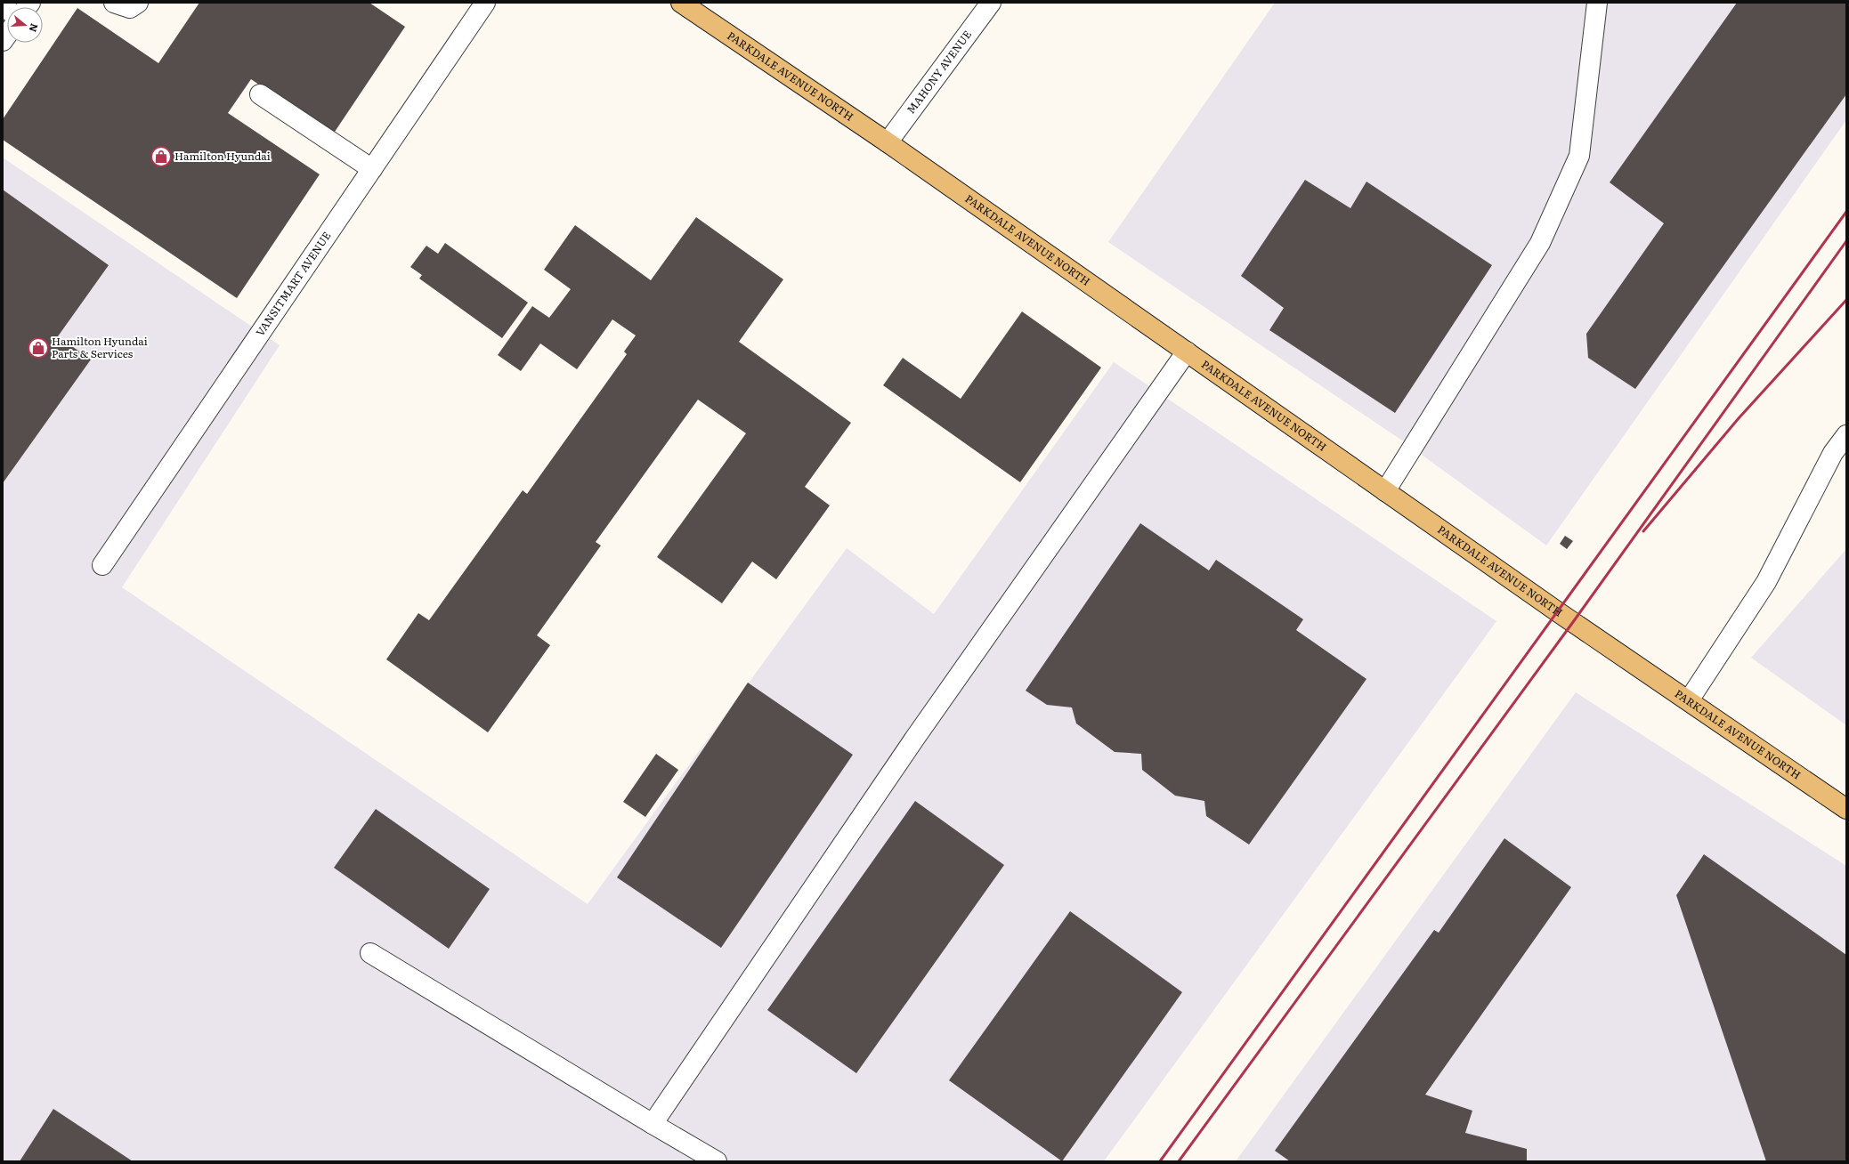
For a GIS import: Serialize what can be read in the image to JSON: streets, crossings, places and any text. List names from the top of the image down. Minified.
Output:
{"streets":{"main road":["PARKDALE AVENUE NORTH"],"street":["MAHONY AVENUE","VANSITMART AVENUE"]},"crossings":[["MAHONY AVENUE","PARKDALE AVENUE NORTH"]],"places":{"shop":["Hamilton Hyundai","Hamilton Hyundai Parts & Services"]},"north":"right"}
